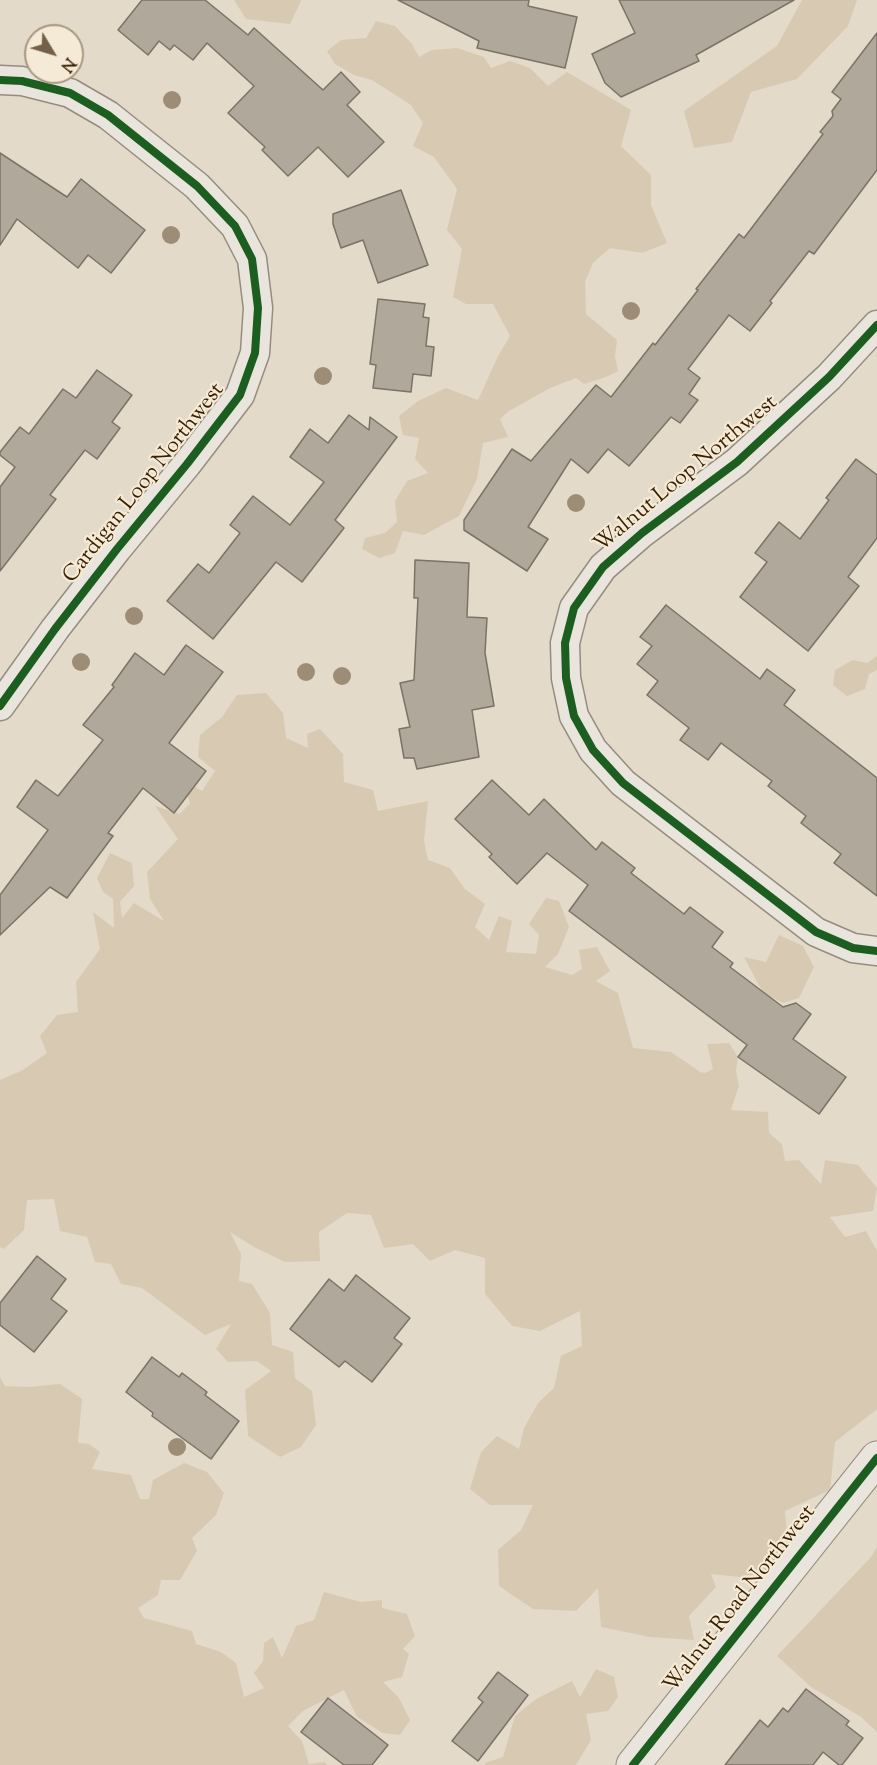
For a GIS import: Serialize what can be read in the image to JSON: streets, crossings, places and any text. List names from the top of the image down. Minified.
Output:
{"streets":{"street":["Walnut Loop Northwest","Cardigan Loop Northwest","Walnut Road Northwest"]},"north":"bottom right"}
